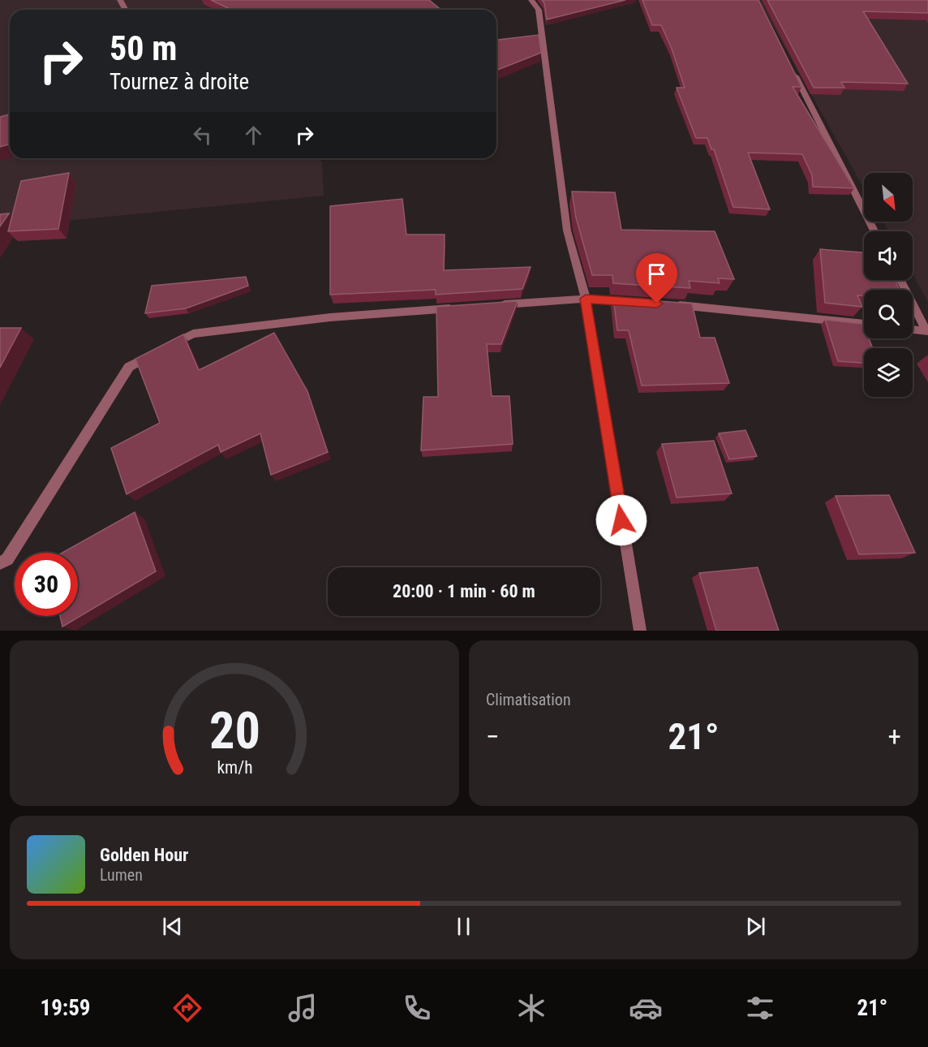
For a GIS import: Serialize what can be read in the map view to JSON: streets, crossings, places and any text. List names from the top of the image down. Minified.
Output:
{"north":"bottom right","page":{"turn":["50 m","Tournez à droite"],"limit":"30","trip":"20:00 · 1 min · 60 m","tile":"Climatisation","heat":["−","21°","+"],"song":["Golden Hour","Lumen"],"tabs":["19:59","21°"],"gauge":["20","km/h"]}}
